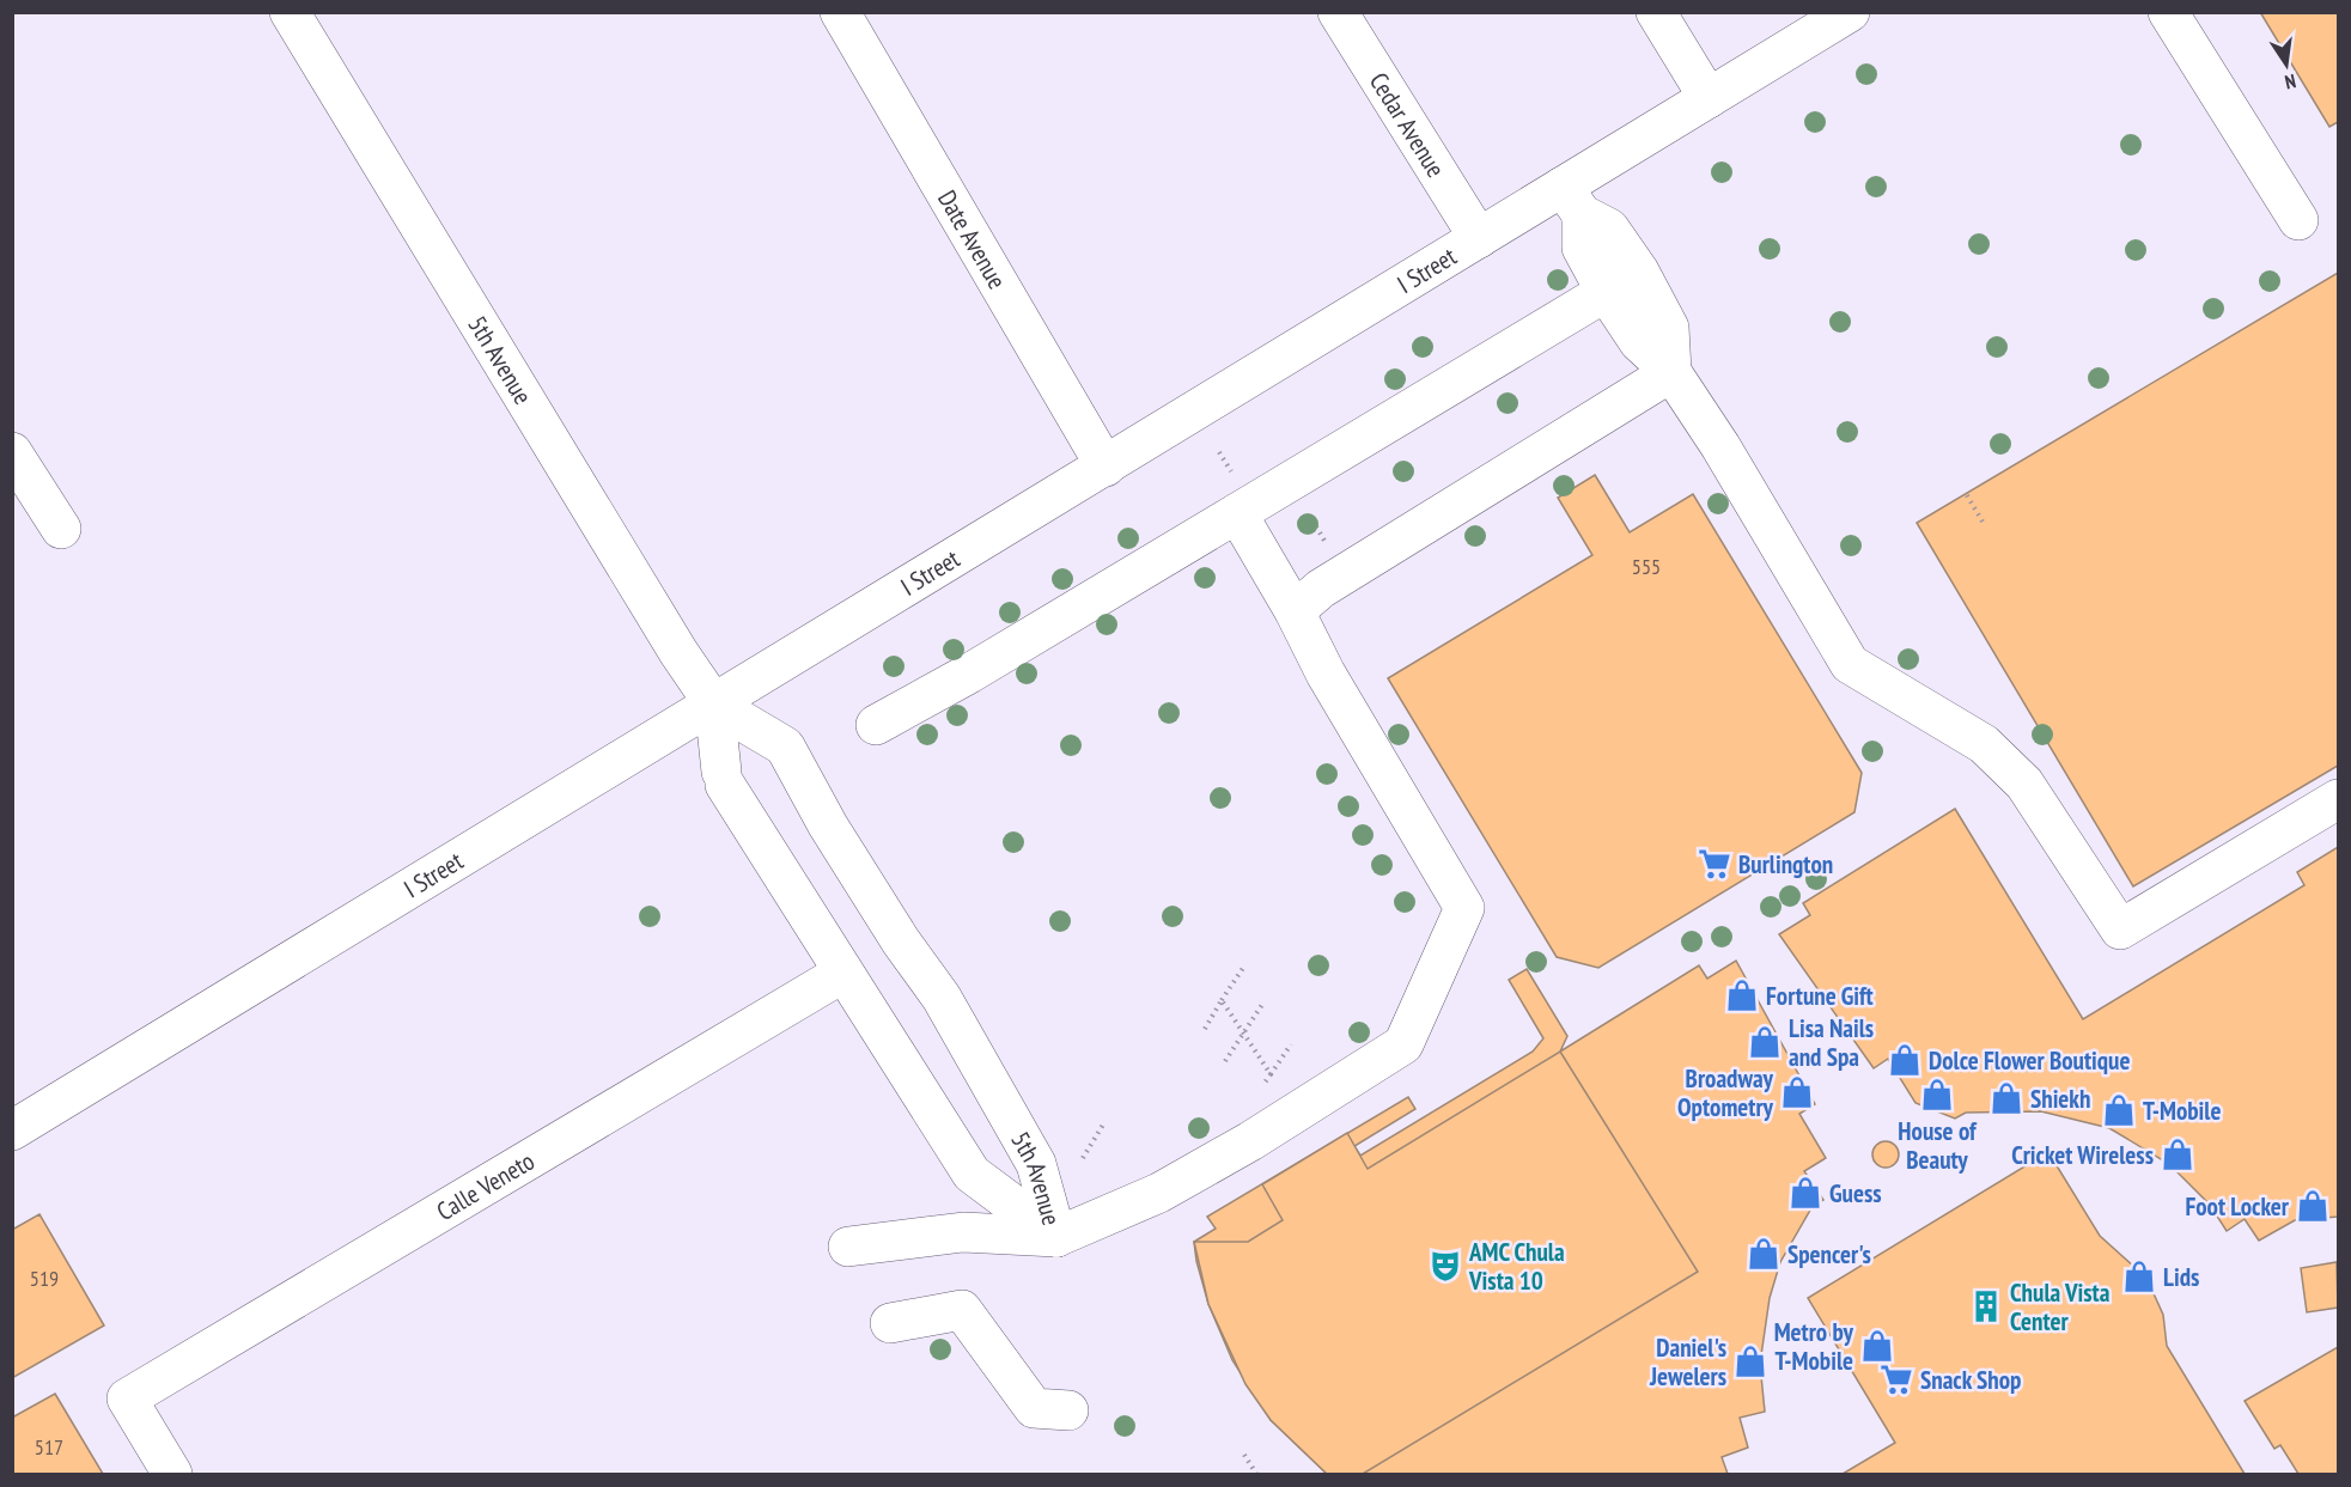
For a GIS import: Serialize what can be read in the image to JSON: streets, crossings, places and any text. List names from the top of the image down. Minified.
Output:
{"streets":{"street":["Cedar Avenue","Date Avenue","I Street","5th Avenue","Calle Veneto"]},"crossings":[["Cedar Avenue","I Street"],["Date Avenue","I Street"],["I Street","5th Avenue"],["5th Avenue","Calle Veneto"]],"places":{"supermarket":["Burlington","Snack Shop"],"shop":["Fortune Gift","Lisa Nails and Spa","Dolce Flower Boutique","Broadway Optometry","House of Beauty","Shiekh","T-Mobile","Cricket Wireless","Guess","Foot Locker","Spencer's","Lids","Metro by T-Mobile","Daniel's Jewelers"],"theatre":["AMC Chula Vista 10"],"building":["Chula Vista Center"]},"house_numbers":["555","519","517"],"north":"bottom"}
